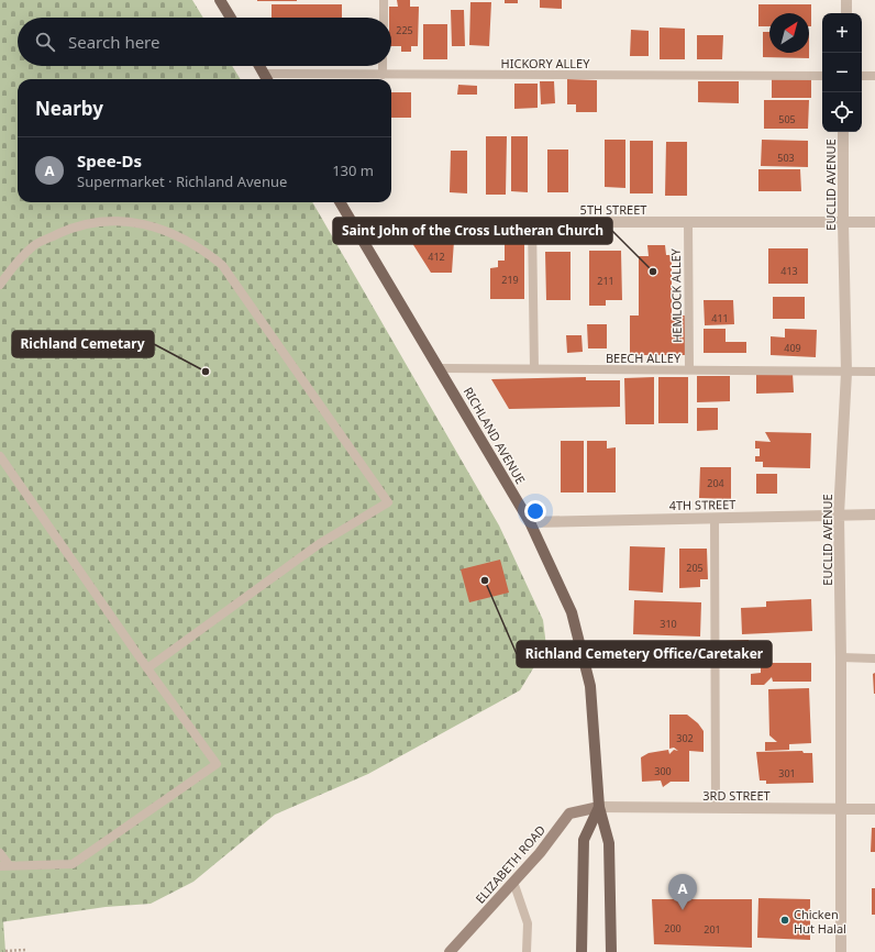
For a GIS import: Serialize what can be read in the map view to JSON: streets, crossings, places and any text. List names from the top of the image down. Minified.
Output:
{"streets":{"main road":["RICHLAND AVENUE","ELIZABETH ROAD"],"street":["EUCLID AVENUE","5TH STREET","4TH STREET","3RD STREET"],"lane":["HICKORY ALLEY","HEMLOCK ALLEY","BEECH ALLEY"]},"crossings":[["EUCLID AVENUE","5TH STREET"],["EUCLID AVENUE","BEECH ALLEY"],["EUCLID AVENUE","4TH STREET"],["EUCLID AVENUE","3RD STREET"],["5TH STREET","HEMLOCK ALLEY"],["5TH STREET","RICHLAND AVENUE"],["HEMLOCK ALLEY","BEECH ALLEY"],["BEECH ALLEY","RICHLAND AVENUE"],["RICHLAND AVENUE","4TH STREET"],["RICHLAND AVENUE","3RD STREET"],["RICHLAND AVENUE","ELIZABETH ROAD"],["3RD STREET","ELIZABETH ROAD"]],"places":["Saint John of the Cross Lutheran Church","Richland Cemetary","Richland Cemetery Office/Caretaker","Chicken Hut Halal"],"house_numbers":["225","505","503","412","413","219","211","411","409","204","205","310","302","300","301","200","201"],"north":"top right","page":{"map_buttons":["+","−"],"search":"Search here","heading":"Nearby","list":[{"mark":"A","name":"Spee-Ds","note":"Supermarket · Richland Avenue","value":"130 m"}],"pins":"A"}}
